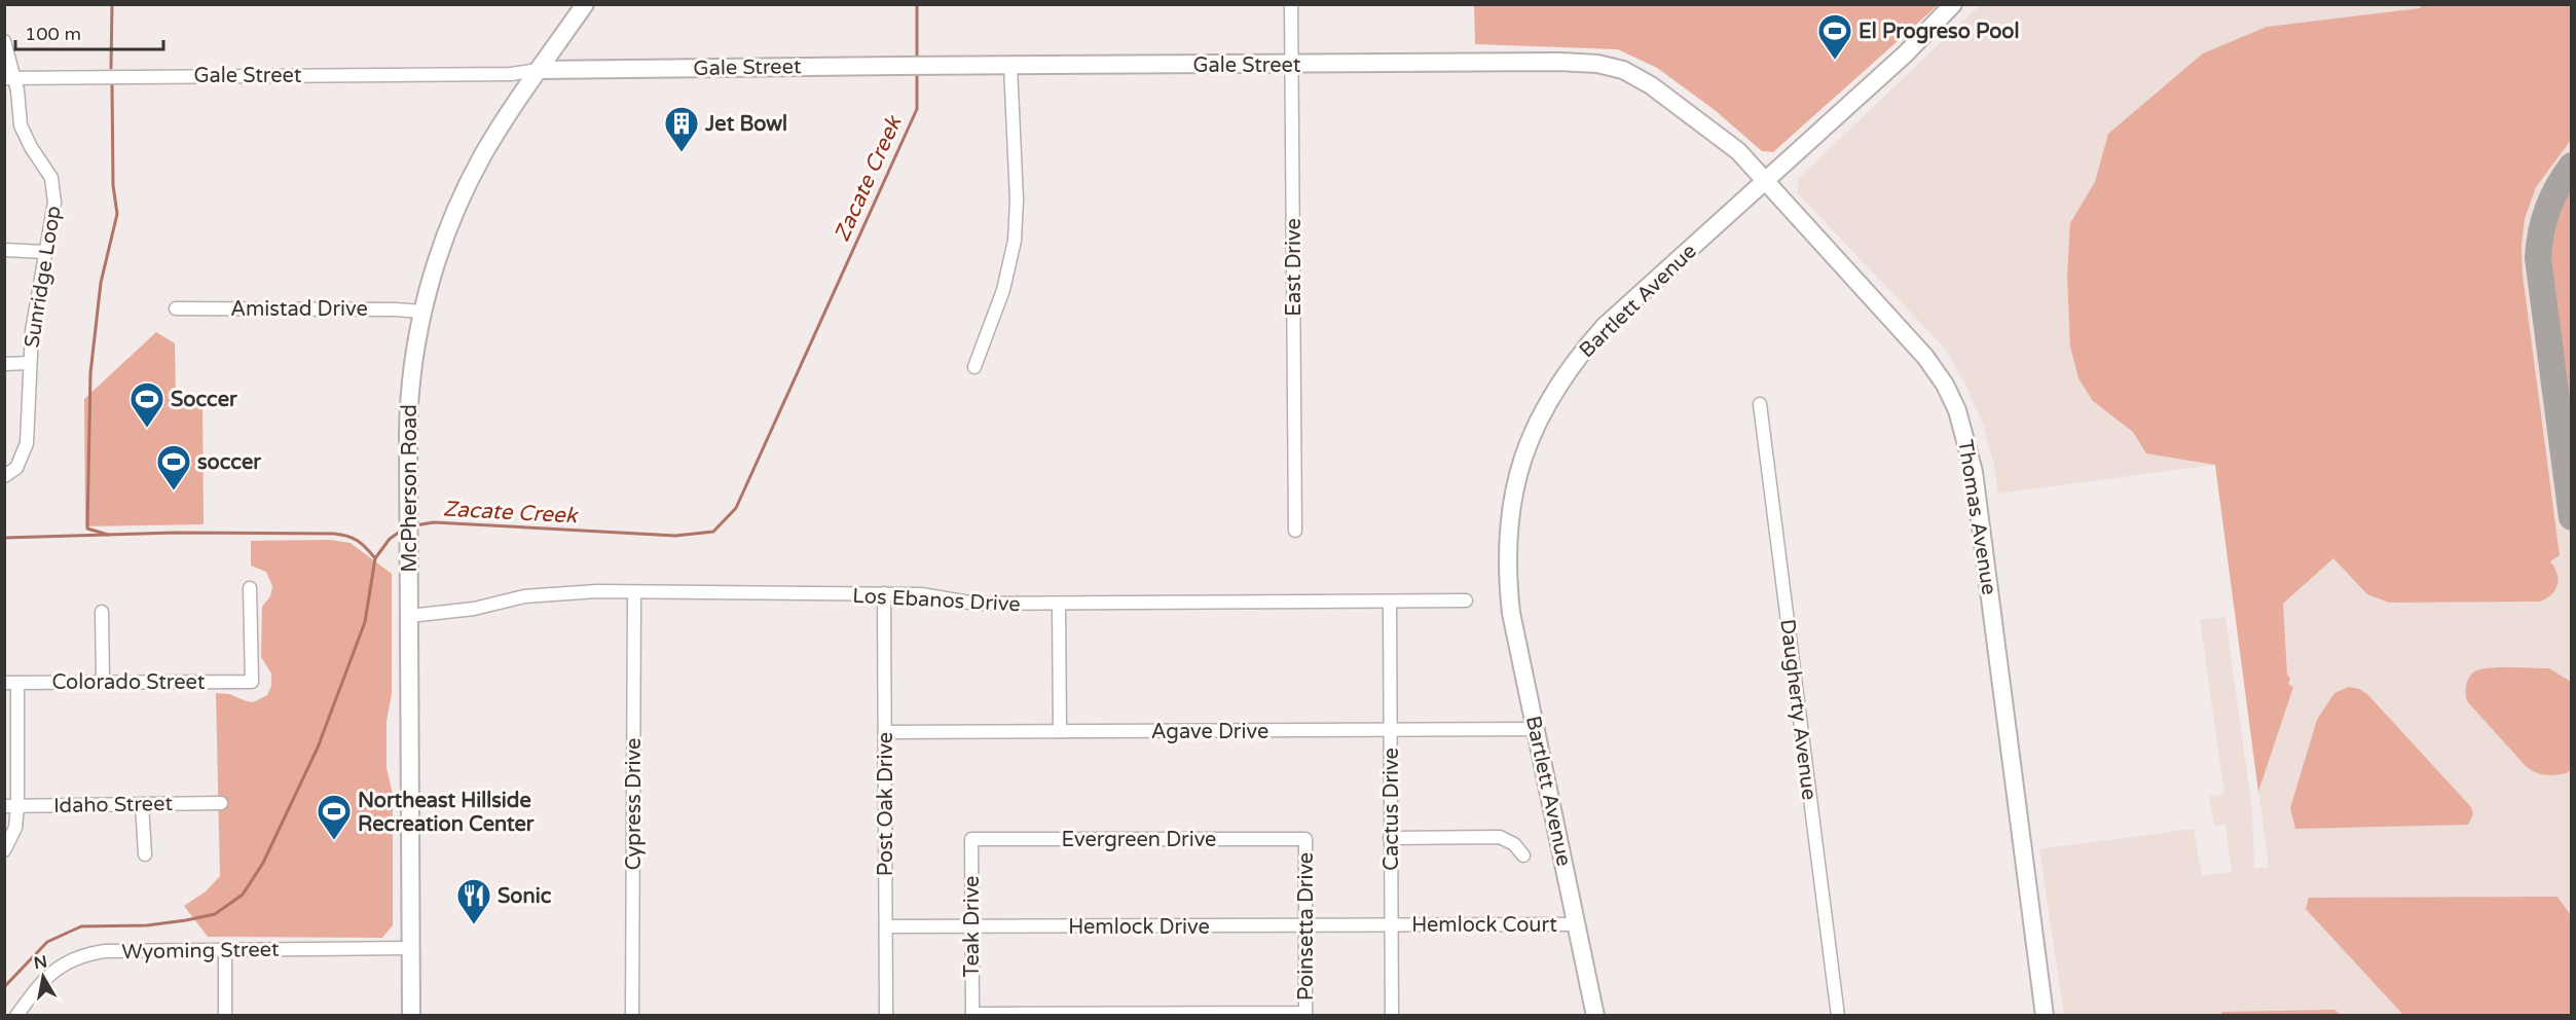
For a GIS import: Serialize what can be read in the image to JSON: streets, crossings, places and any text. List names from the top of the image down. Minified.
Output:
{"streets":{"main road":["Gale Street","Bartlett Avenue","McPherson Road","Thomas Avenue"],"street":["East Drive","Sunridge Loop","Amistad Drive","Los Ebanos Drive","Colorado Street","Daugherty Avenue","Agave Drive","Idaho Street","Cypress Drive","Post Oak Drive","Cactus Drive","Evergreen Drive","Hemlock Court","Teak Drive","Hemlock Drive","Poinsetta Drive","Wyoming Street"]},"crossings":[["Gale Street","East Drive"],["Gale Street","Sunridge Loop"],["Gale Street","McPherson Road"],["Gale Street","Thomas Avenue"],["Bartlett Avenue","Thomas Avenue"],["Bartlett Avenue","Agave Drive"],["Bartlett Avenue","Hemlock Court"],["Amistad Drive","McPherson Road"],["McPherson Road","Los Ebanos Drive"],["McPherson Road","Wyoming Street"],["Los Ebanos Drive","Cypress Drive"],["Los Ebanos Drive","Post Oak Drive"],["Los Ebanos Drive","Cactus Drive"],["Agave Drive","Post Oak Drive"],["Agave Drive","Cactus Drive"],["Post Oak Drive","Hemlock Drive"],["Cactus Drive","Hemlock Court"],["Cactus Drive","Hemlock Drive"],["Evergreen Drive","Teak Drive"],["Evergreen Drive","Poinsetta Drive"],["Hemlock Court","Hemlock Drive"],["Teak Drive","Hemlock Drive"],["Hemlock Drive","Poinsetta Drive"]],"water":["Zacate Creek"],"places":{"sports":["El Progreso Pool","Soccer","soccer","Northeast Hillside Recreation Center"],"building":["Jet Bowl"],"restaurant":["Sonic"]},"scale_bar":"100 m","north":"top"}
